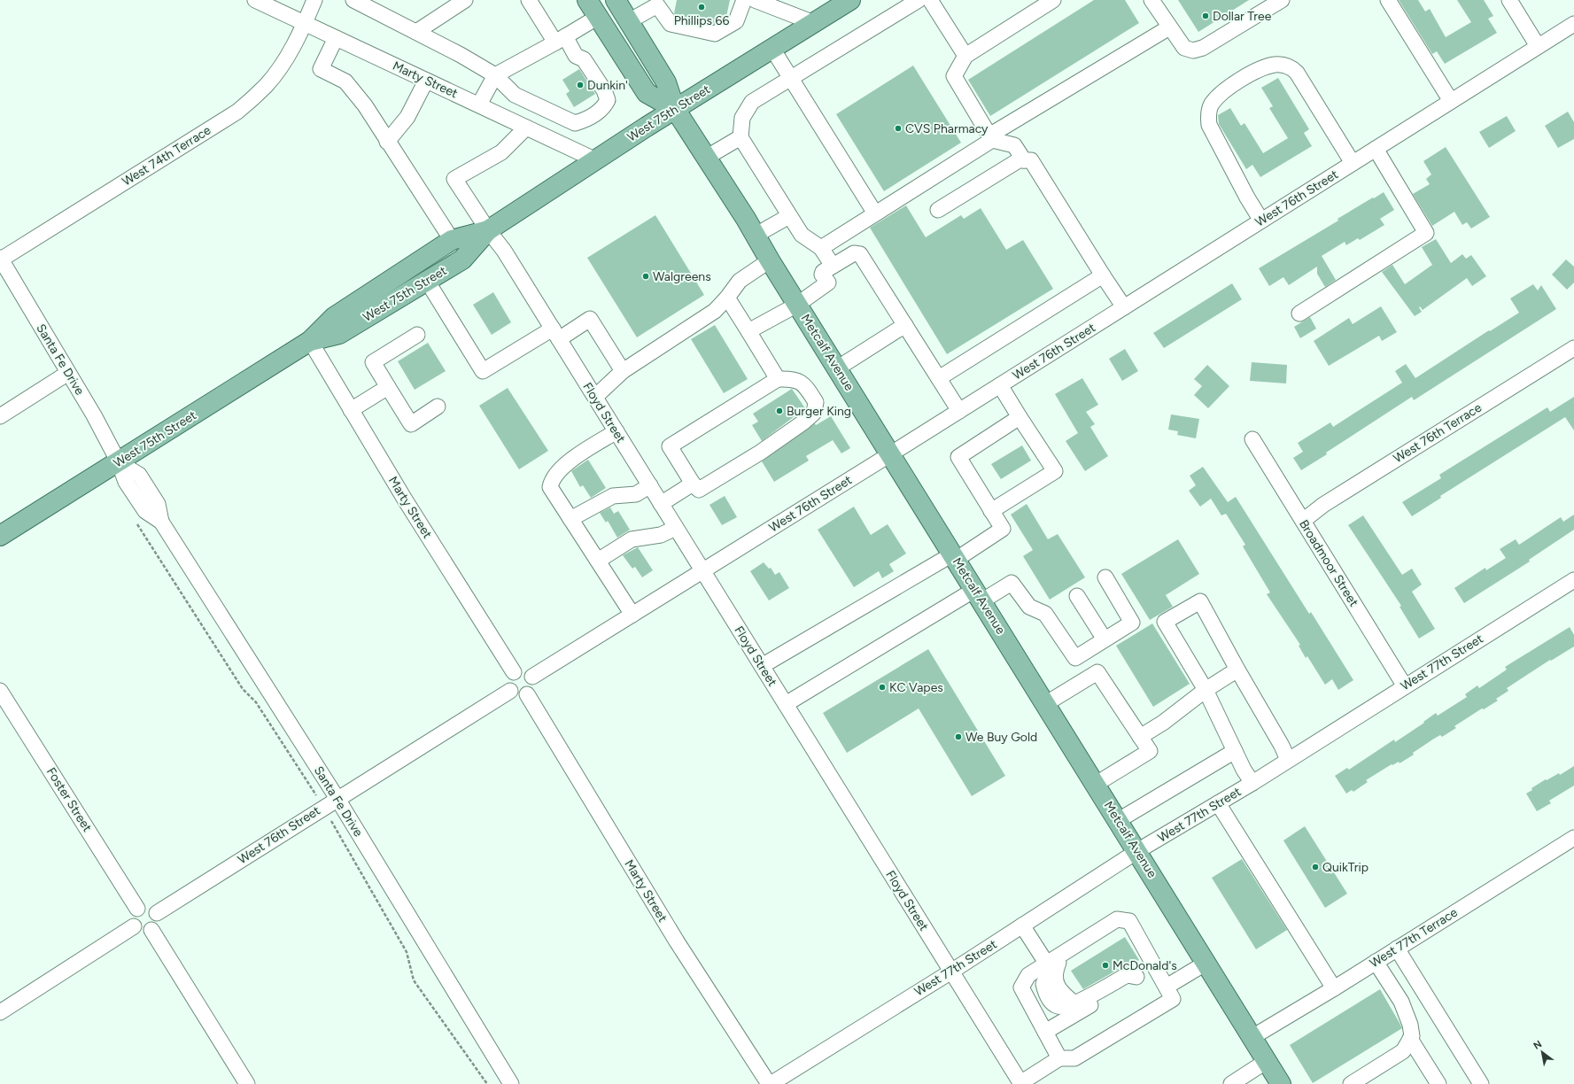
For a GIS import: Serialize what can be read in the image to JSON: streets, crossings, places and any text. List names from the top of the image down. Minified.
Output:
{"streets":{"main road":["West 75th Street","Metcalf Avenue"],"street":["Marty Street","West 74th Terrace","West 76th Street","Santa Fe Drive","Floyd Street","West 76th Terrace","Broadmoor Street","West 77th Street","Foster Street","West 77th Terrace"]},"crossings":[["Marty Street","West 75th Street"],["Marty Street","West 74th Terrace"],["Marty Street","West 76th Street"],["Marty Street","Floyd Street"],["Marty Street","West 77th Street"],["West 75th Street","Metcalf Avenue"],["West 75th Street","Santa Fe Drive"],["West 75th Street","Floyd Street"],["West 74th Terrace","Santa Fe Drive"],["West 76th Street","Metcalf Avenue"],["West 76th Street","Santa Fe Drive"],["West 76th Street","Floyd Street"],["West 76th Street","Foster Street"],["Metcalf Avenue","West 77th Street"],["Metcalf Avenue","West 77th Terrace"],["Floyd Street","West 77th Street"],["West 76th Terrace","Broadmoor Street"],["Broadmoor Street","West 77th Street"]],"places":["Phillips 66","Dollar Tree","Dunkin'","CVS Pharmacy","Walgreens","Burger King","KC Vapes","We Buy Gold","QuikTrip","McDonald's"],"north":"top left"}
